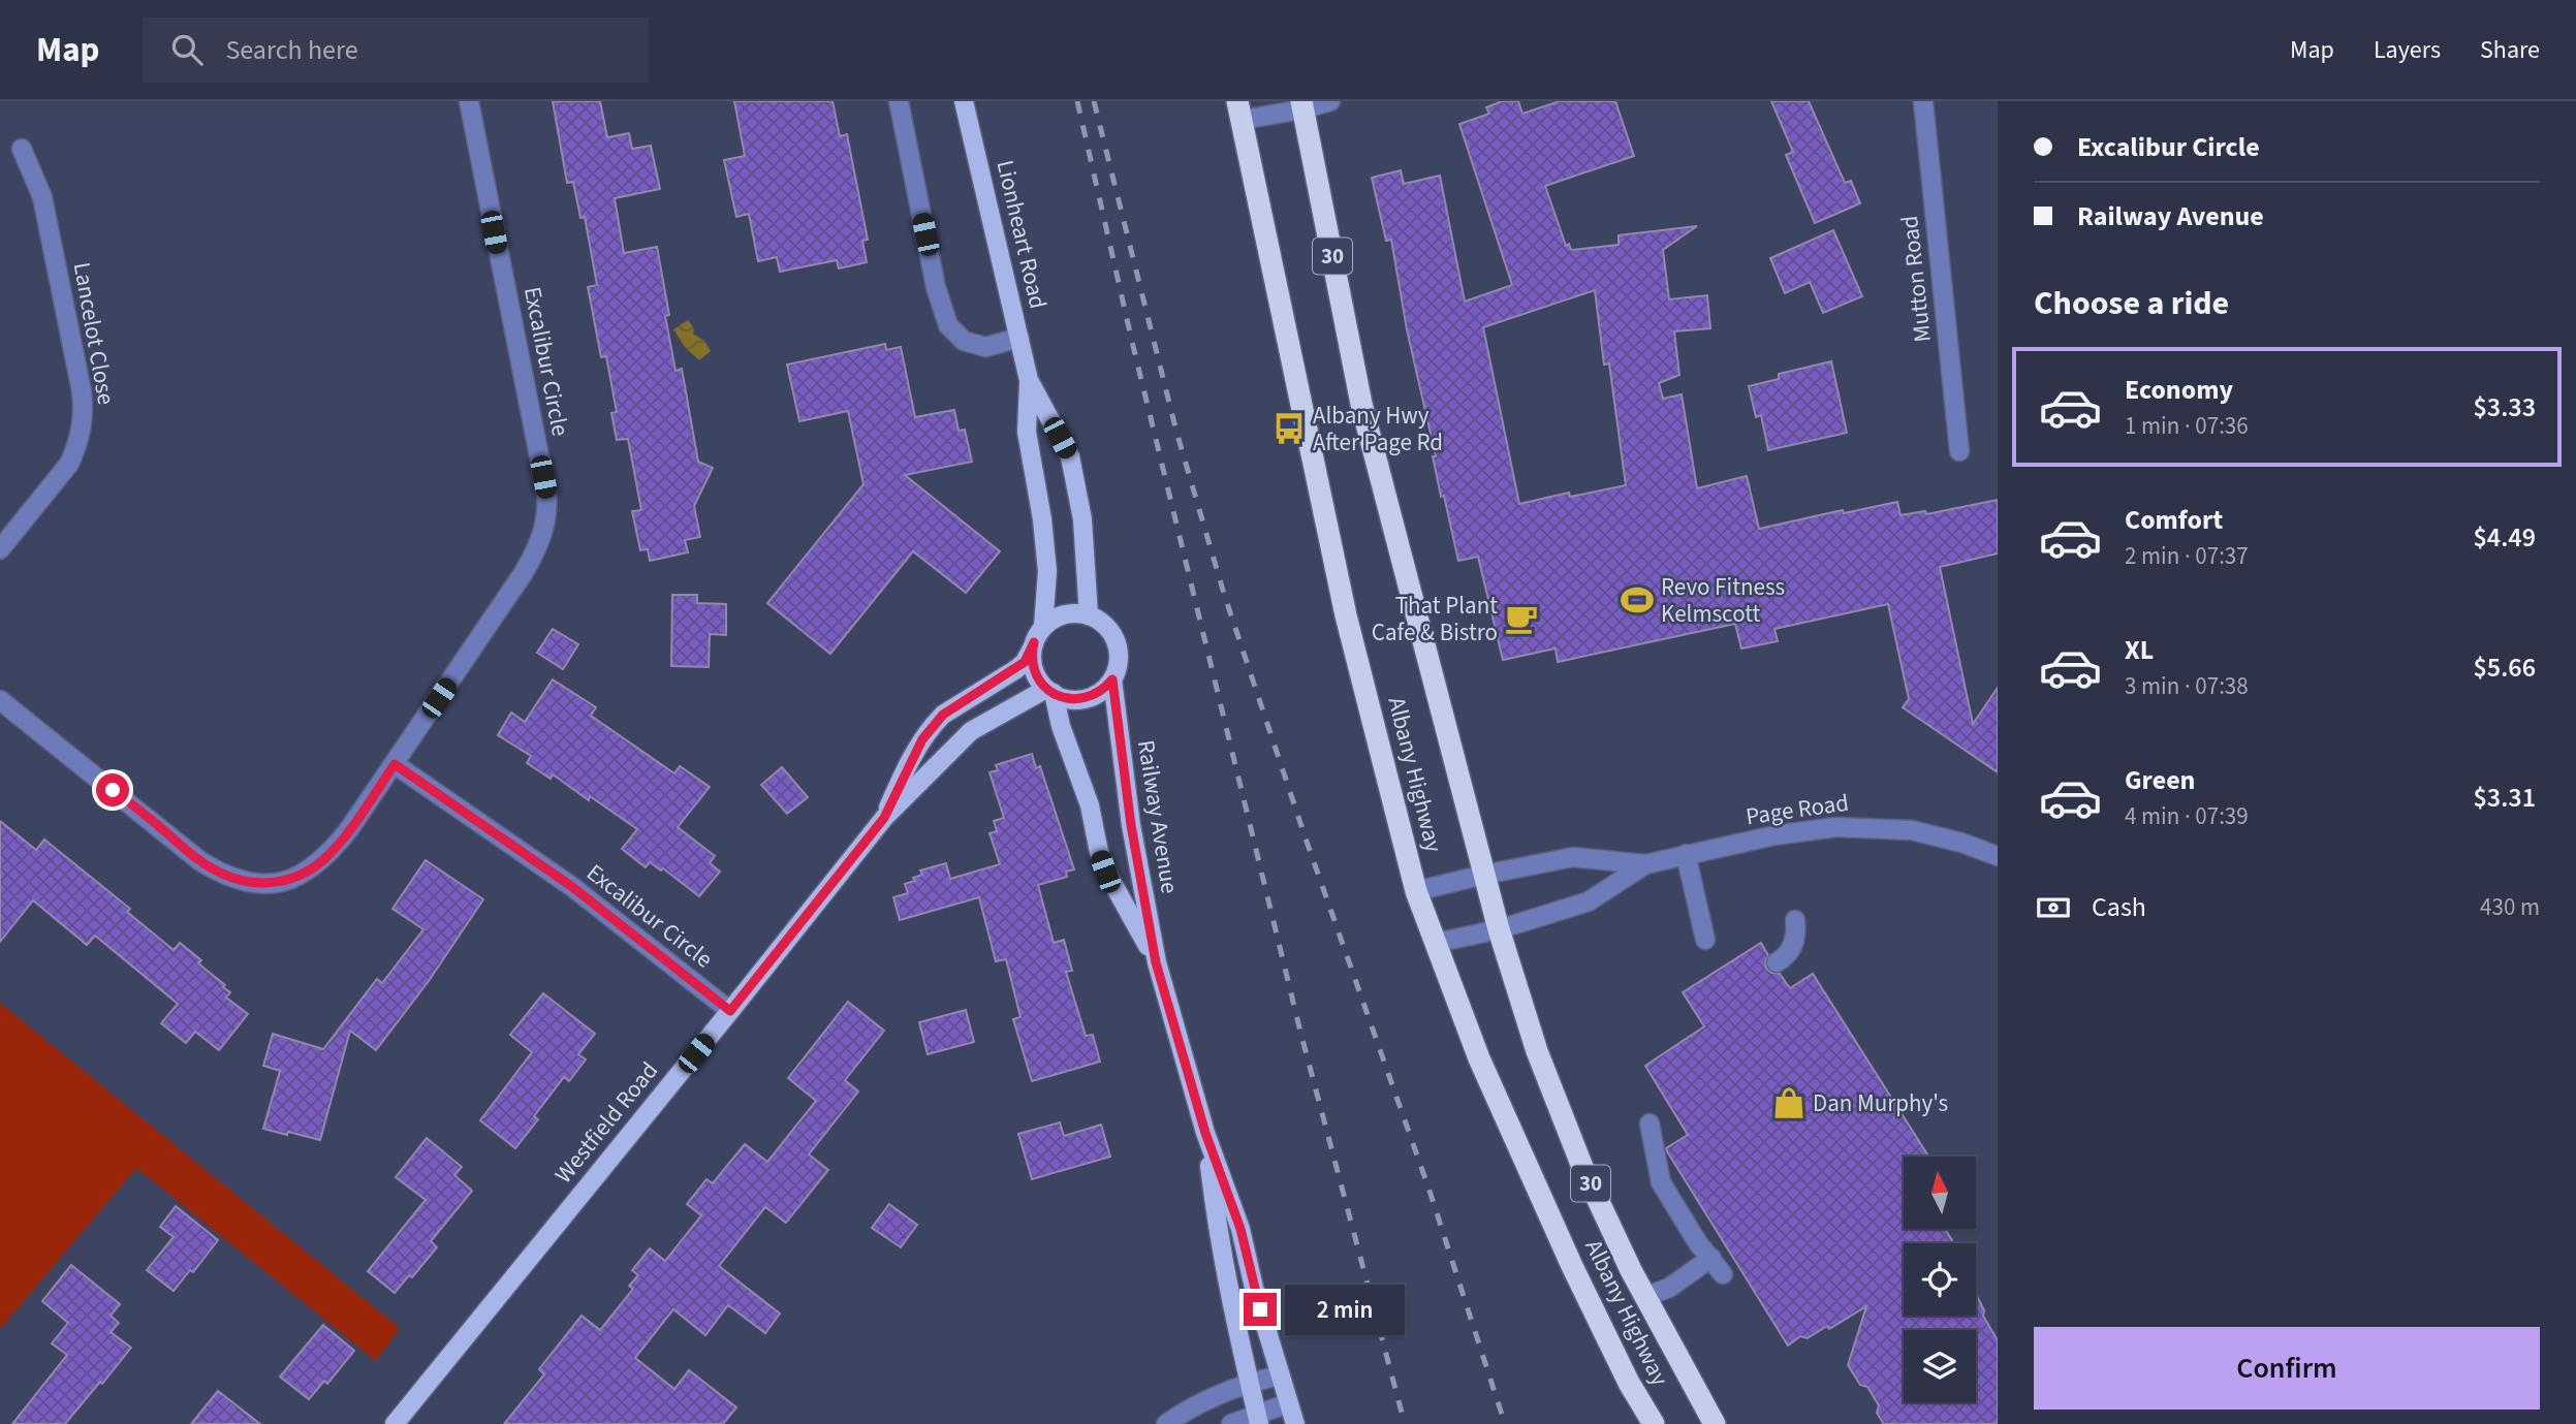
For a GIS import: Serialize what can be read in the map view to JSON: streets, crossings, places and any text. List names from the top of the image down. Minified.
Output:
{"streets":{"highway":["30","Albany Highway"],"main road":["Lionheart Road","Railway Avenue","Westfield Road"],"street":["Mutton Road","Lancelot Close","Excalibur Circle","Page Road"]},"crossings":[["Lionheart Road","Railway Avenue"],["Lionheart Road","Westfield Road"],["Excalibur Circle","Westfield Road"],["Albany Highway","Page Road"],["Railway Avenue","Westfield Road"]],"places":{"bus stop":["Albany Hwy After Page Rd"],"sports":["Revo Fitness Kelmscott"],"cafe":["That Plant Cafe & Bistro"],"shop":["Dan Murphy's"]},"north":"top","page":{"header":"Map","search":"Search here","nav":["Map","Layers","Share"],"banner":["Excalibur Circle","Railway Avenue"],"heading":"Choose a ride","list":[{"name":"Economy","note":"1 min · 07:36","value":"$3.33"},{"name":"Comfort","note":"2 min · 07:37","value":"$4.49"},{"name":"XL","note":"3 min · 07:38","value":"$5.66"},{"name":"Green","note":"4 min · 07:39","value":"$3.31"}],"pay":["Cash","430 m"],"bubble":"2 min","buttons":"Confirm"}}
